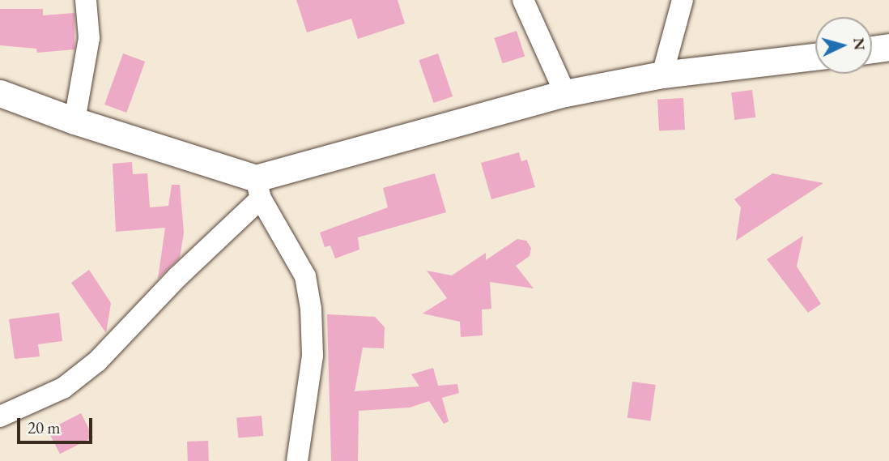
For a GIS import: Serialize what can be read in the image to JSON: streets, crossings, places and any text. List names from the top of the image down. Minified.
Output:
{"scale_bar":"20 m","north":"right"}
